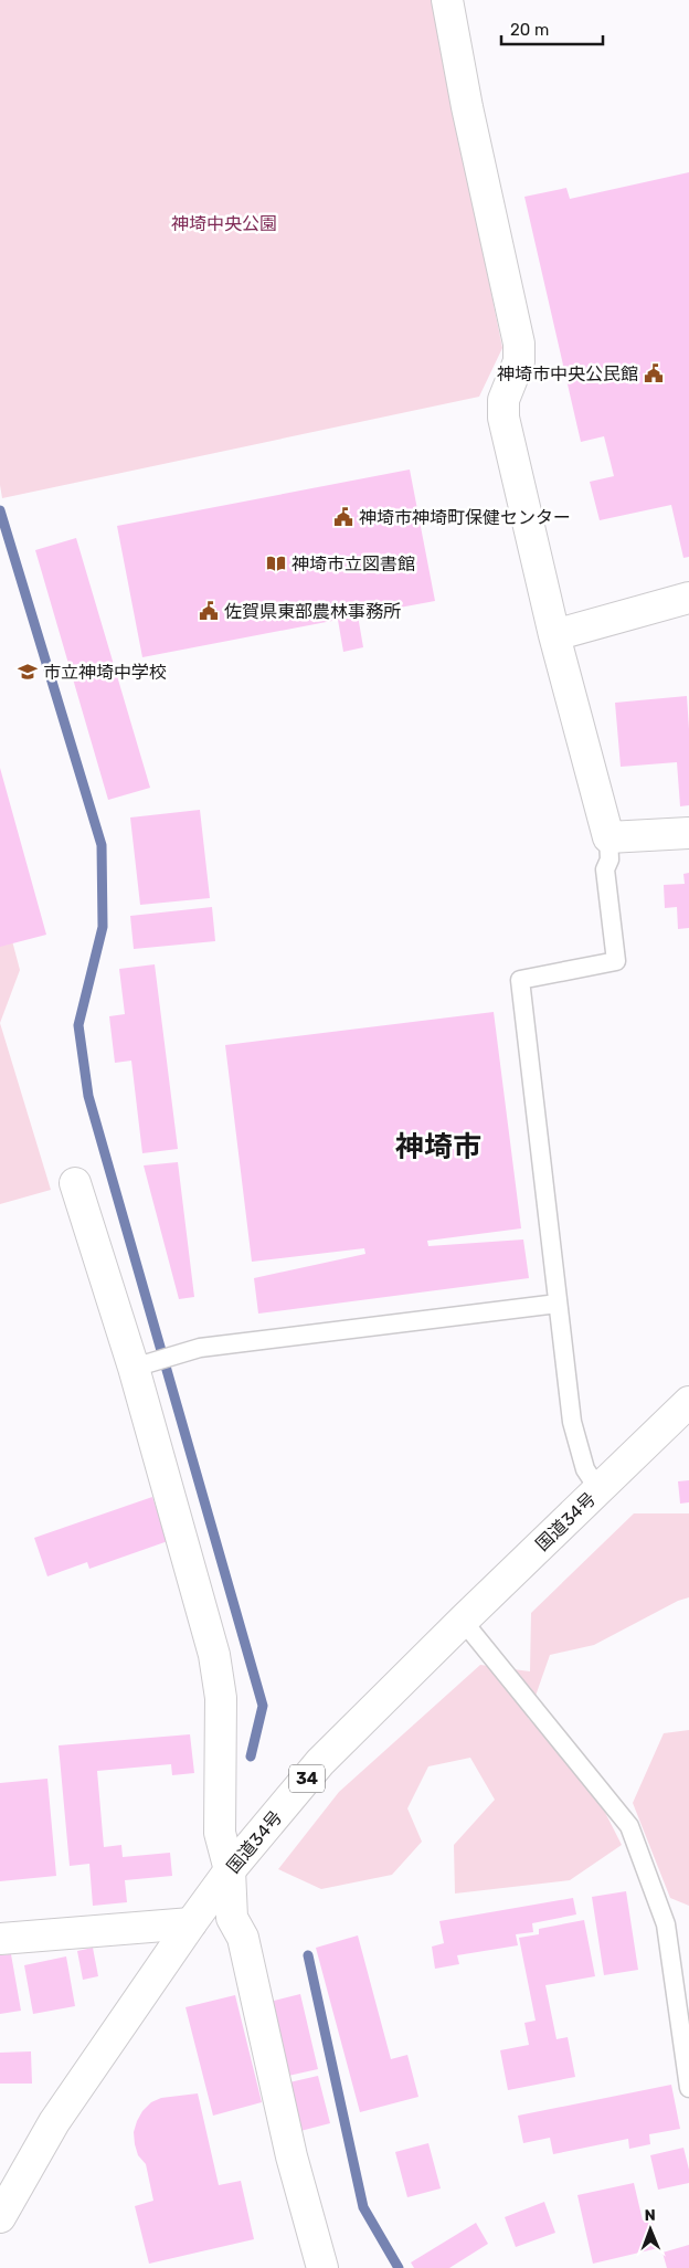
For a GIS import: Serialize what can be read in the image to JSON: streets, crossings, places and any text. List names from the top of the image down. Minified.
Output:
{"streets":{"main road":["国道34号","34"]},"districts":["神埼市"],"parks":["神埼中央公園"],"places":{"public building":["神埼市中央公民館","神埼市神埼町保健センター","佐賀県東部農林事務所"],"library":["神埼市立図書館"],"school or university":["市立神埼中学校"]},"scale_bar":"20 m","north":"top"}
